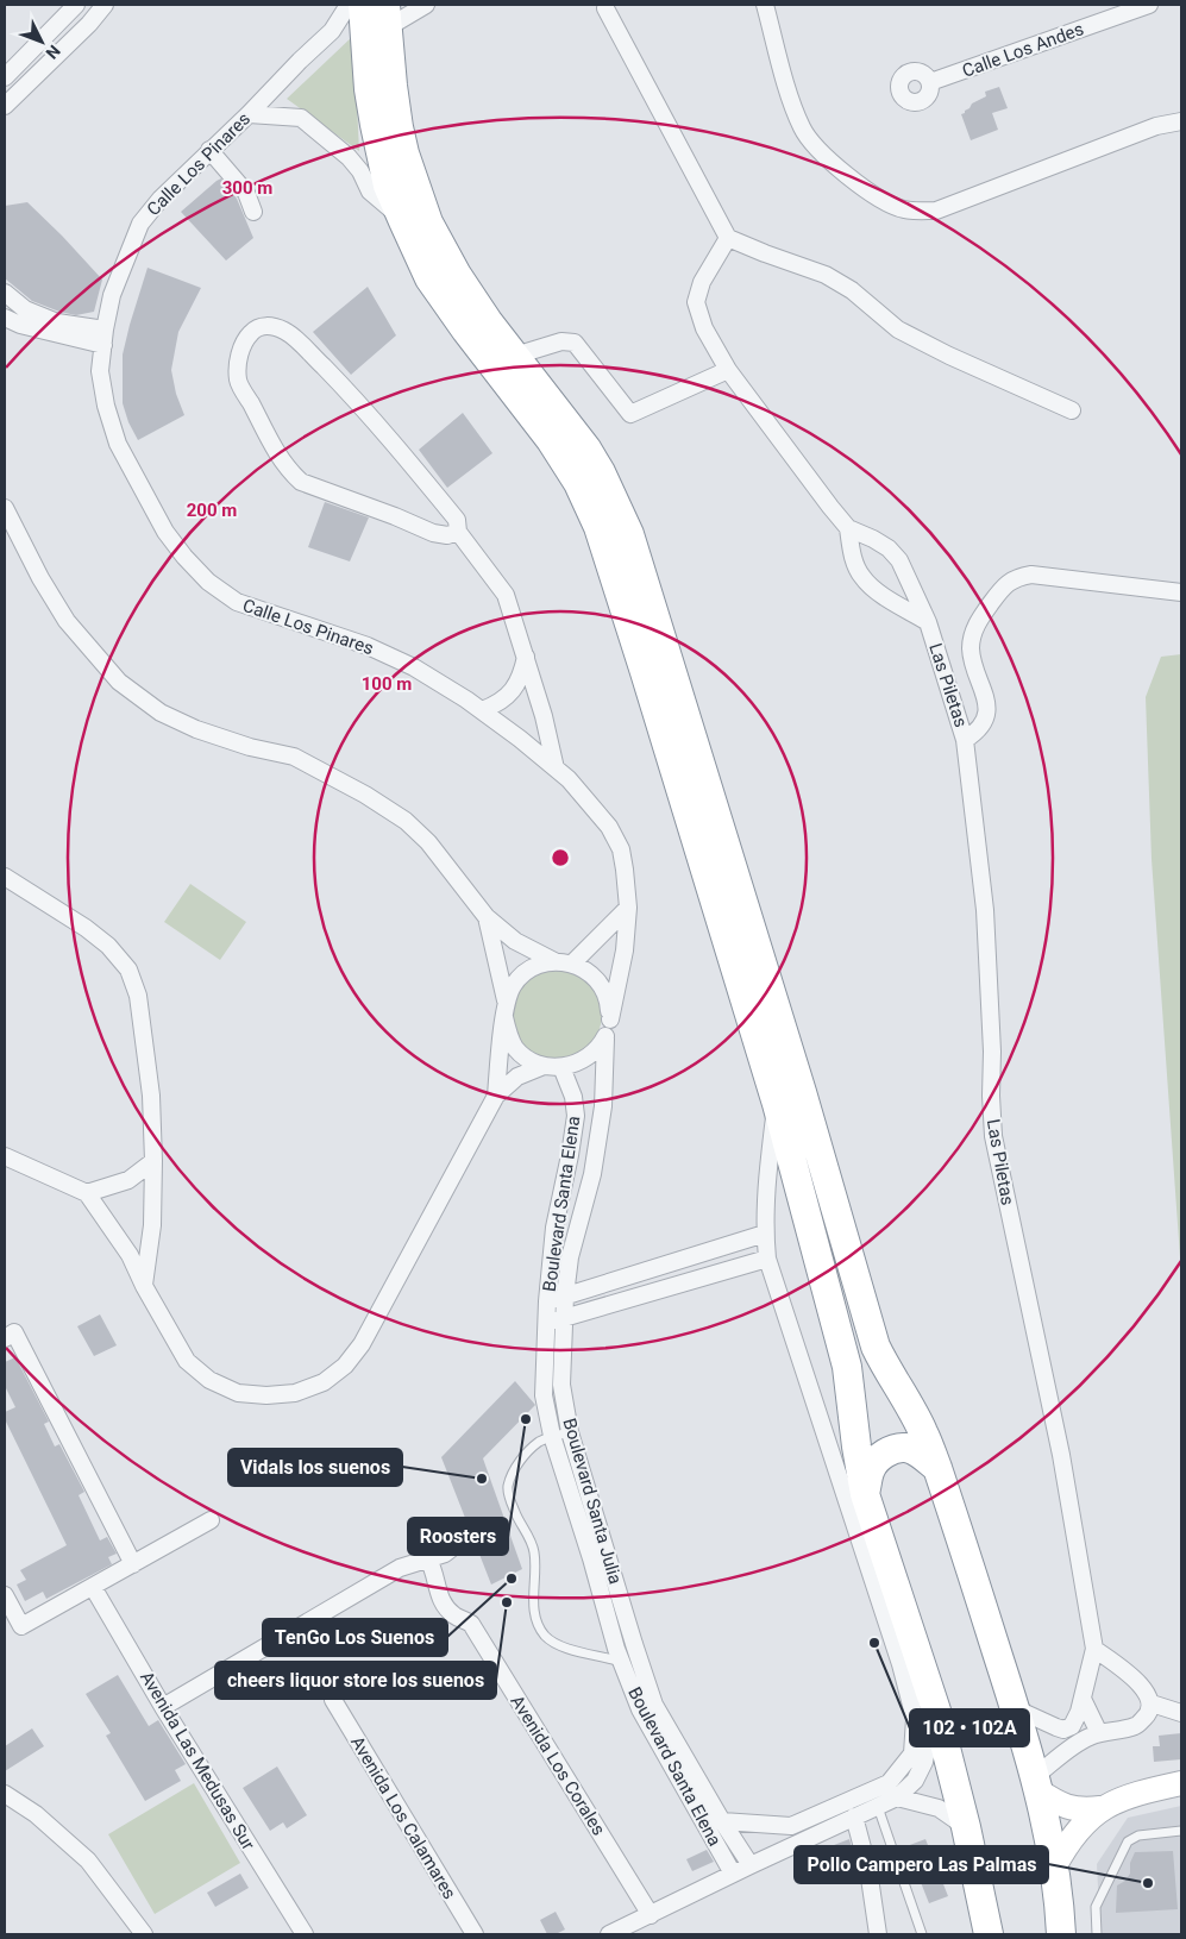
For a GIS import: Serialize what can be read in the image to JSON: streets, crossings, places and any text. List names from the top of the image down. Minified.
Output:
{"streets":{"street":["Calle Los Andes","Calle Los Pinares","Las Piletas","Boulevard Santa Elena","Boulevard Santa Julia","Avenida Las Medusas Sur","Avenida Los Corales","Avenida Los Calamares"]},"crossings":[["Calle Los Pinares","Boulevard Santa Elena"],["Calle Los Pinares","Boulevard Santa Julia"],["Boulevard Santa Elena","Boulevard Santa Julia"]],"places":["Roosters","Vidals los suenos","TenGo Los Suenos","cheers liquor store los suenos","102 • 102A","Pollo Campero Las Palmas"],"north":"bottom right","rings":["300 m","200 m","100 m"]}
